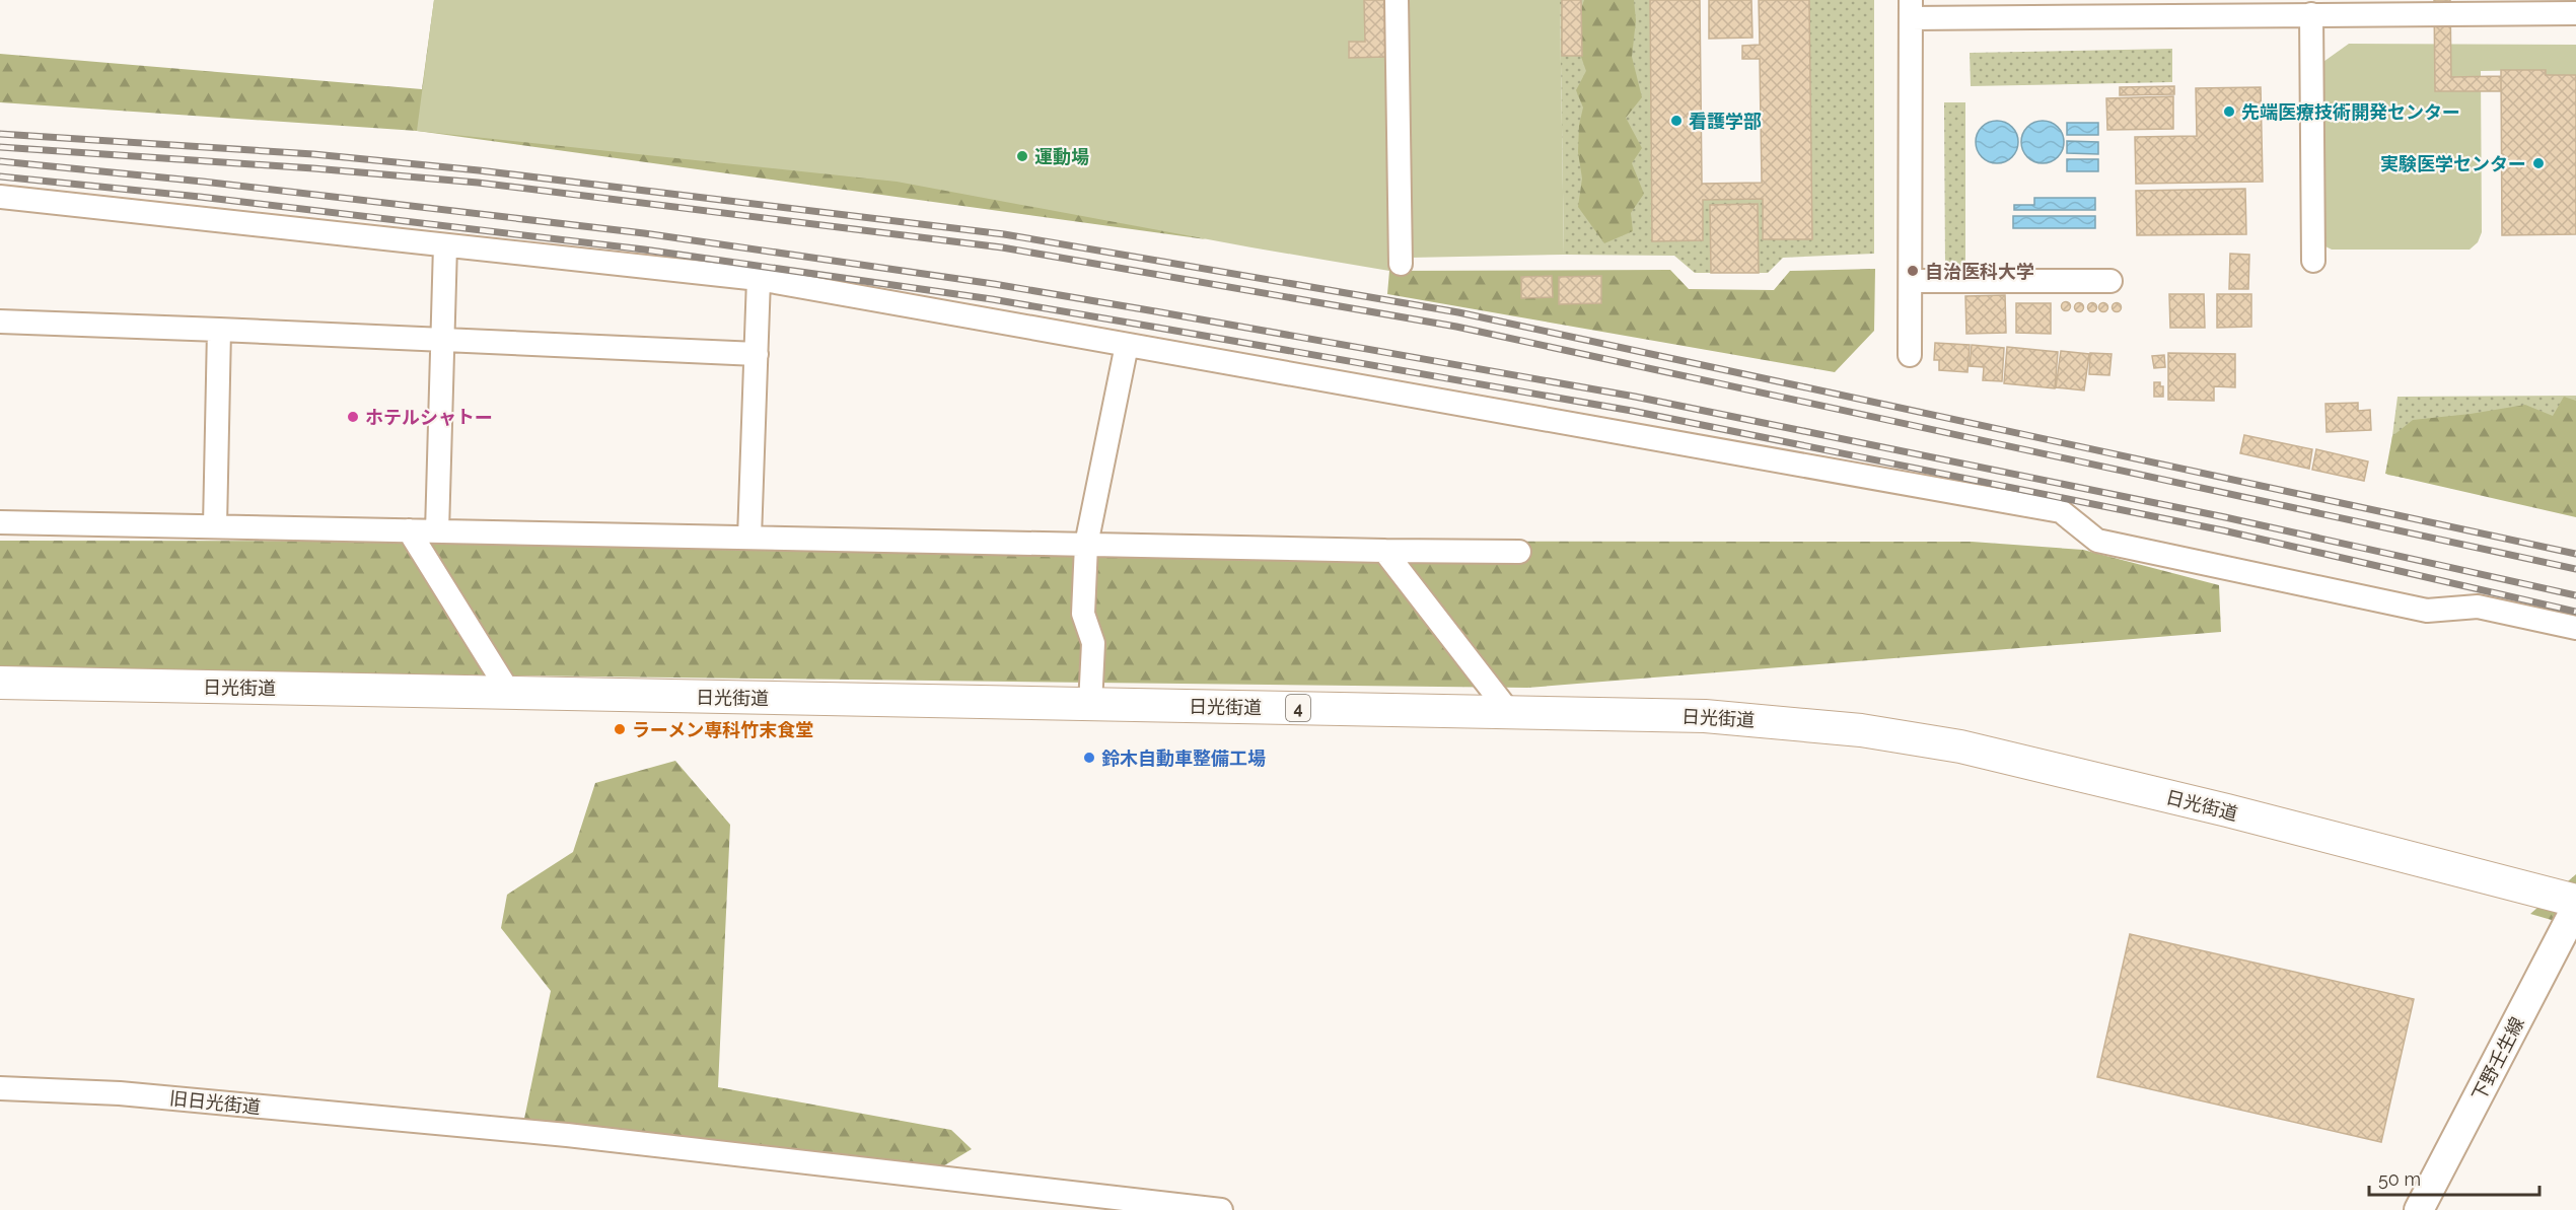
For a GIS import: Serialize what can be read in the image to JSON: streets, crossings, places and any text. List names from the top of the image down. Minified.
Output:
{"streets":{"highway":["日光街道","4"],"main road":["下野壬生線"],"street":["旧日光街道"]},"places":["先端医療技術開発センター","看護学部","運動場","実験医学センター","自治医科大学","ホテルシャトー","ラーメン専科竹末食堂","鈴木自動車整備工場"],"scale_bar":"50 m"}
